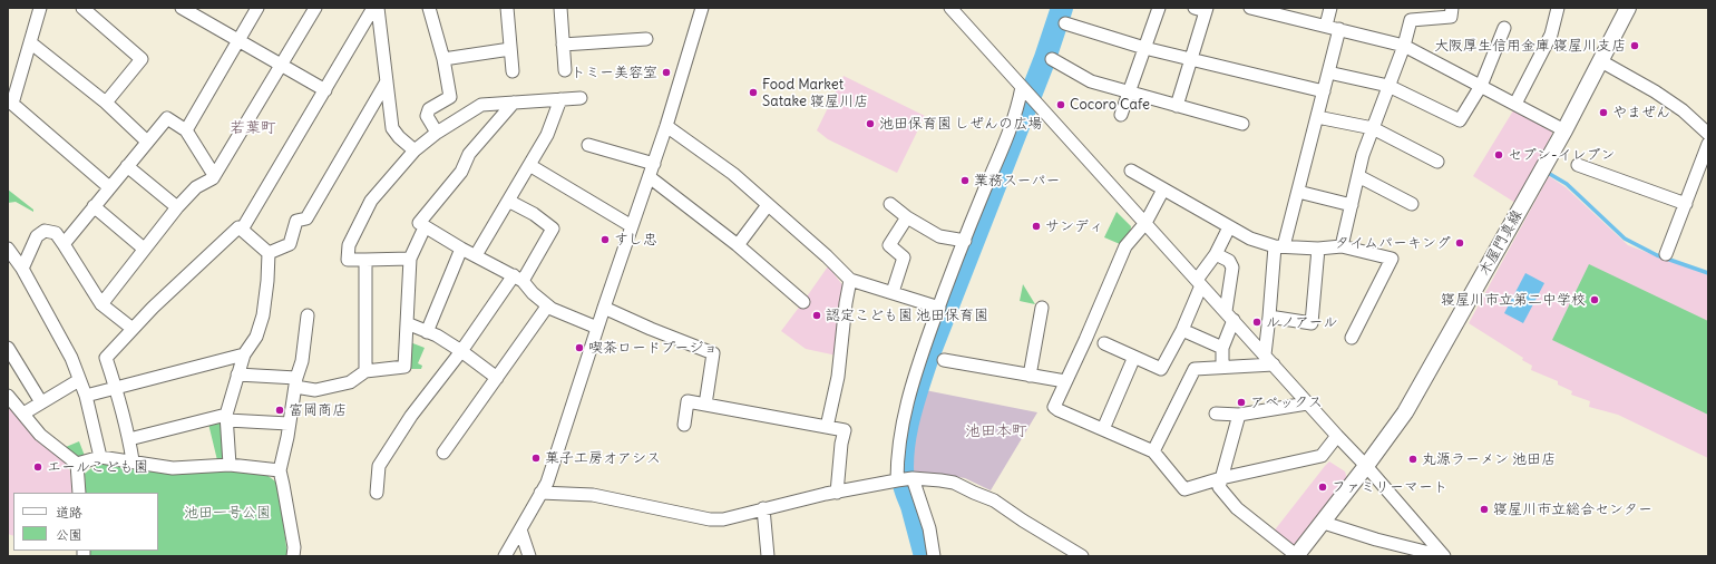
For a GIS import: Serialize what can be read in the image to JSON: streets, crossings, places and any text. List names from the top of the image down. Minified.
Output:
{"streets":{"main road":["木屋門真線"]},"districts":["若葉町","池田本町"],"parks":["池田一号公園"],"places":["大阪厚生信用金庫 寝屋川支店","トミー美容室","Food Market Satake 寝屋川店","Cocoro Cafe","やまぜん","池田保育園 しぜんの広場","セブン-イレブン","業務スーパー","サンディ","すし忠","タイムパーキング","寝屋川市立第二中学校","認定こども園 池田保育園","ルノアール","喫茶ロードプージョ","アペックス","富岡商店","菓子工房オアシス","丸源ラーメン 池田店","エールこども園","ファミリーマート","寝屋川市立総合センター"],"legend":["道路","公園"]}
